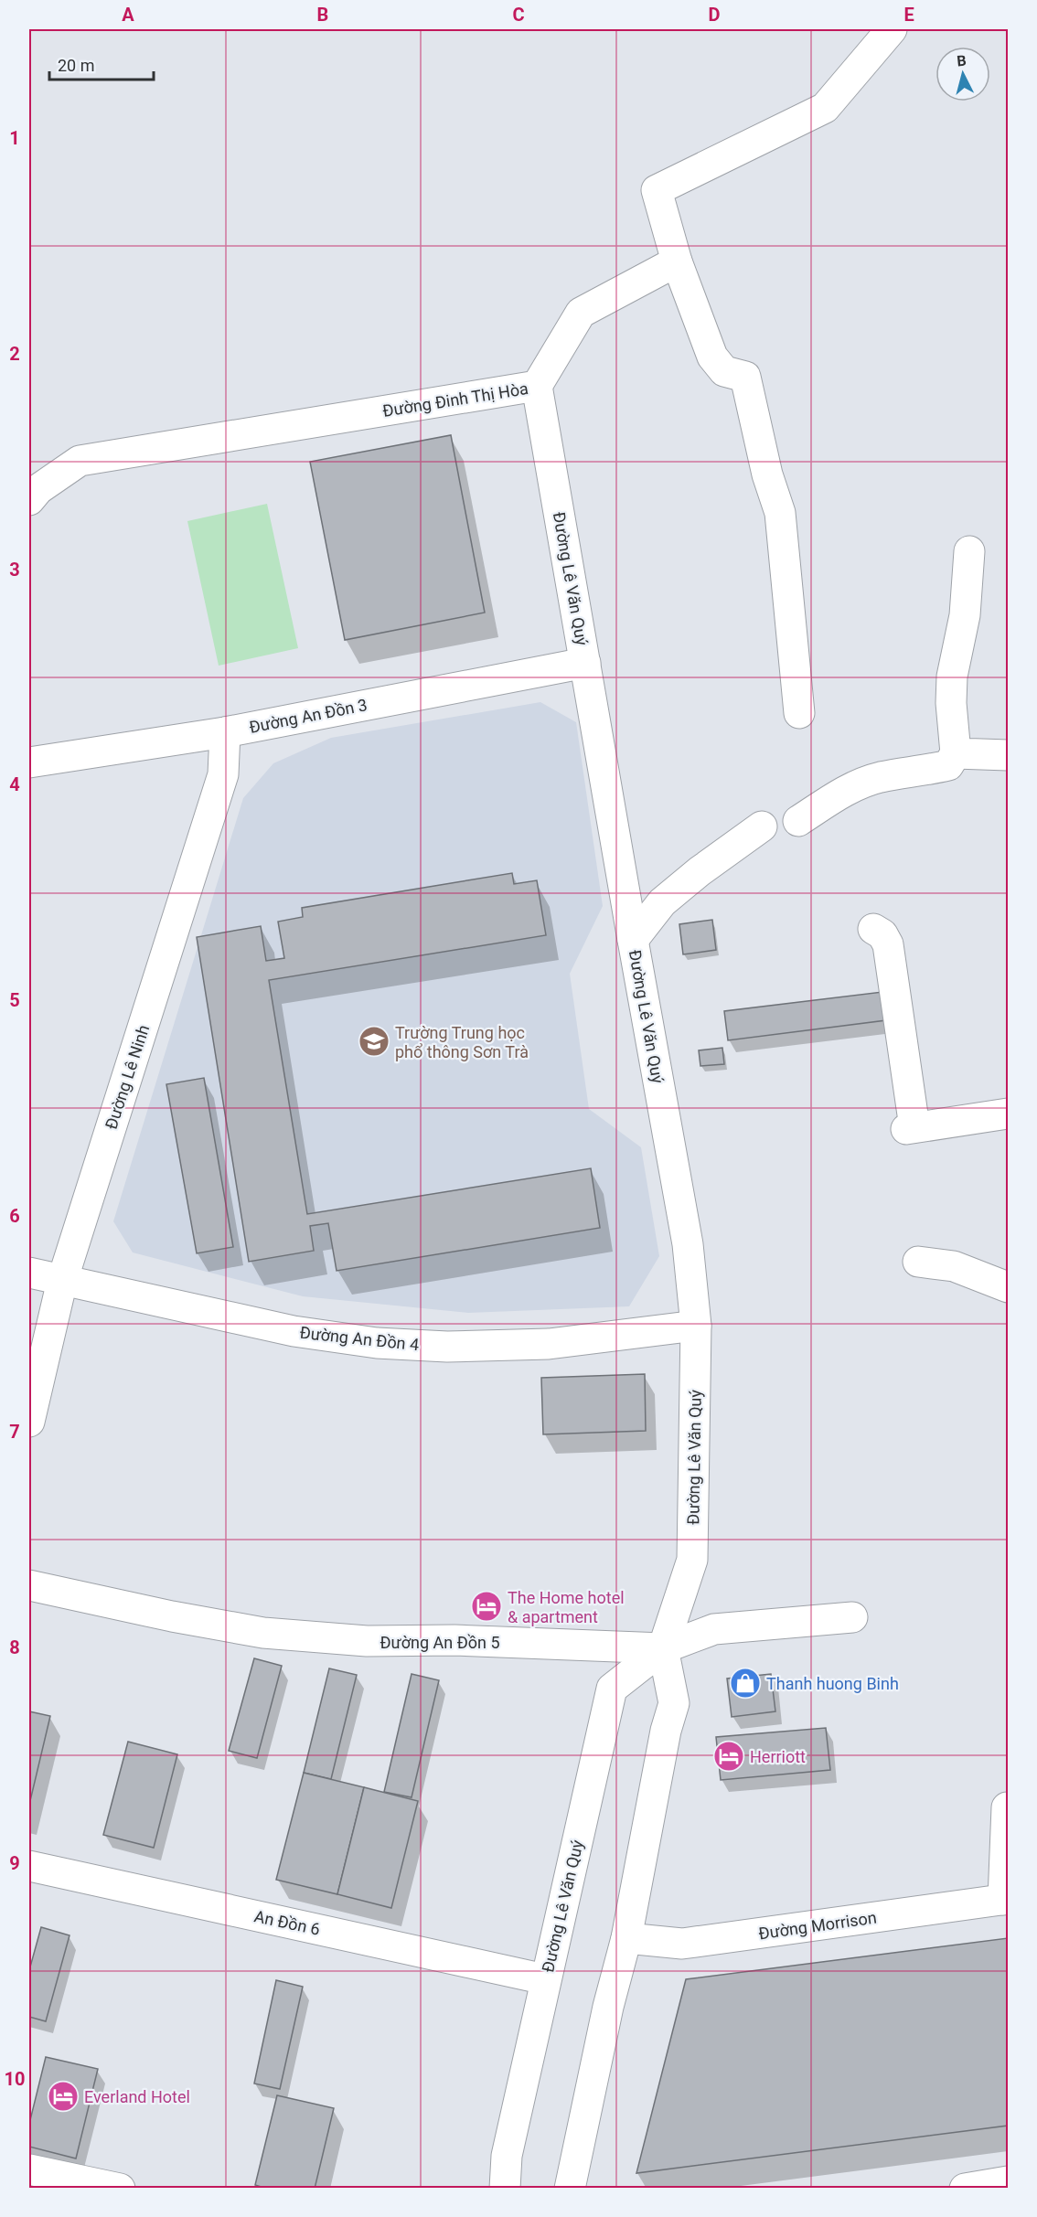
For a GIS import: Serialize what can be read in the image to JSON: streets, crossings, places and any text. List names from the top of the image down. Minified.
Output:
{"streets":{"street":["Đường Đinh Thị Hòa","Đường Lê Văn Quý","Đường An Đồn 3","Đường Lê Ninh","Đường An Đồn 4","Đường An Đồn 5","An Đồn 6","Đường Morrison"]},"crossings":[["Đường Đinh Thị Hòa","Đường Lê Văn Quý"],["Đường Lê Văn Quý","Đường An Đồn 3"],["Đường Lê Văn Quý","Đường An Đồn 4"],["Đường Lê Văn Quý","Đường An Đồn 5"],["Đường Lê Văn Quý","An Đồn 6"],["Đường Lê Văn Quý","Đường Morrison"],["Đường An Đồn 3","Đường Lê Ninh"],["Đường Lê Ninh","Đường An Đồn 4"]],"places":{"school or university":["Trường Trung học phổ thông Sơn Trà"],"hotel":["The Home hotel & apartment","Herriott","Everland Hotel"],"shop":["Thanh huong Binh"]},"scale_bar":"20 m","north":"top","grid":{"columns":["A","B","C","D","E"],"rows":["1","2","3","4","5","6","7","8","9","10"]}}
